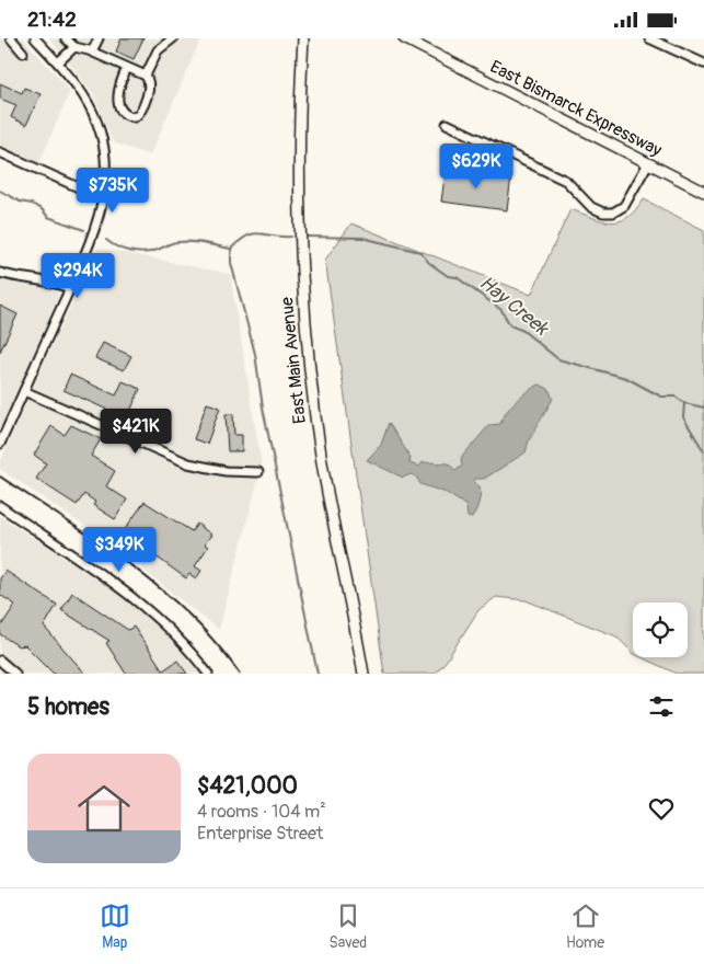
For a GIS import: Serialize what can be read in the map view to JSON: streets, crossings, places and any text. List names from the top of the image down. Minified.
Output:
{"streets":{"main road":["East Bismarck Expressway","East Main Avenue"]},"water":["Hay Creek"],"page":{"status":"21:42","price":["$629K","$735K","$294K","$421K","$349K"],"heading":"5 homes","list":[{"name":"$421,000","note":"4 rooms · 104 m² · Enterprise Street"}],"tabs":["Map","Saved","Home"]}}
